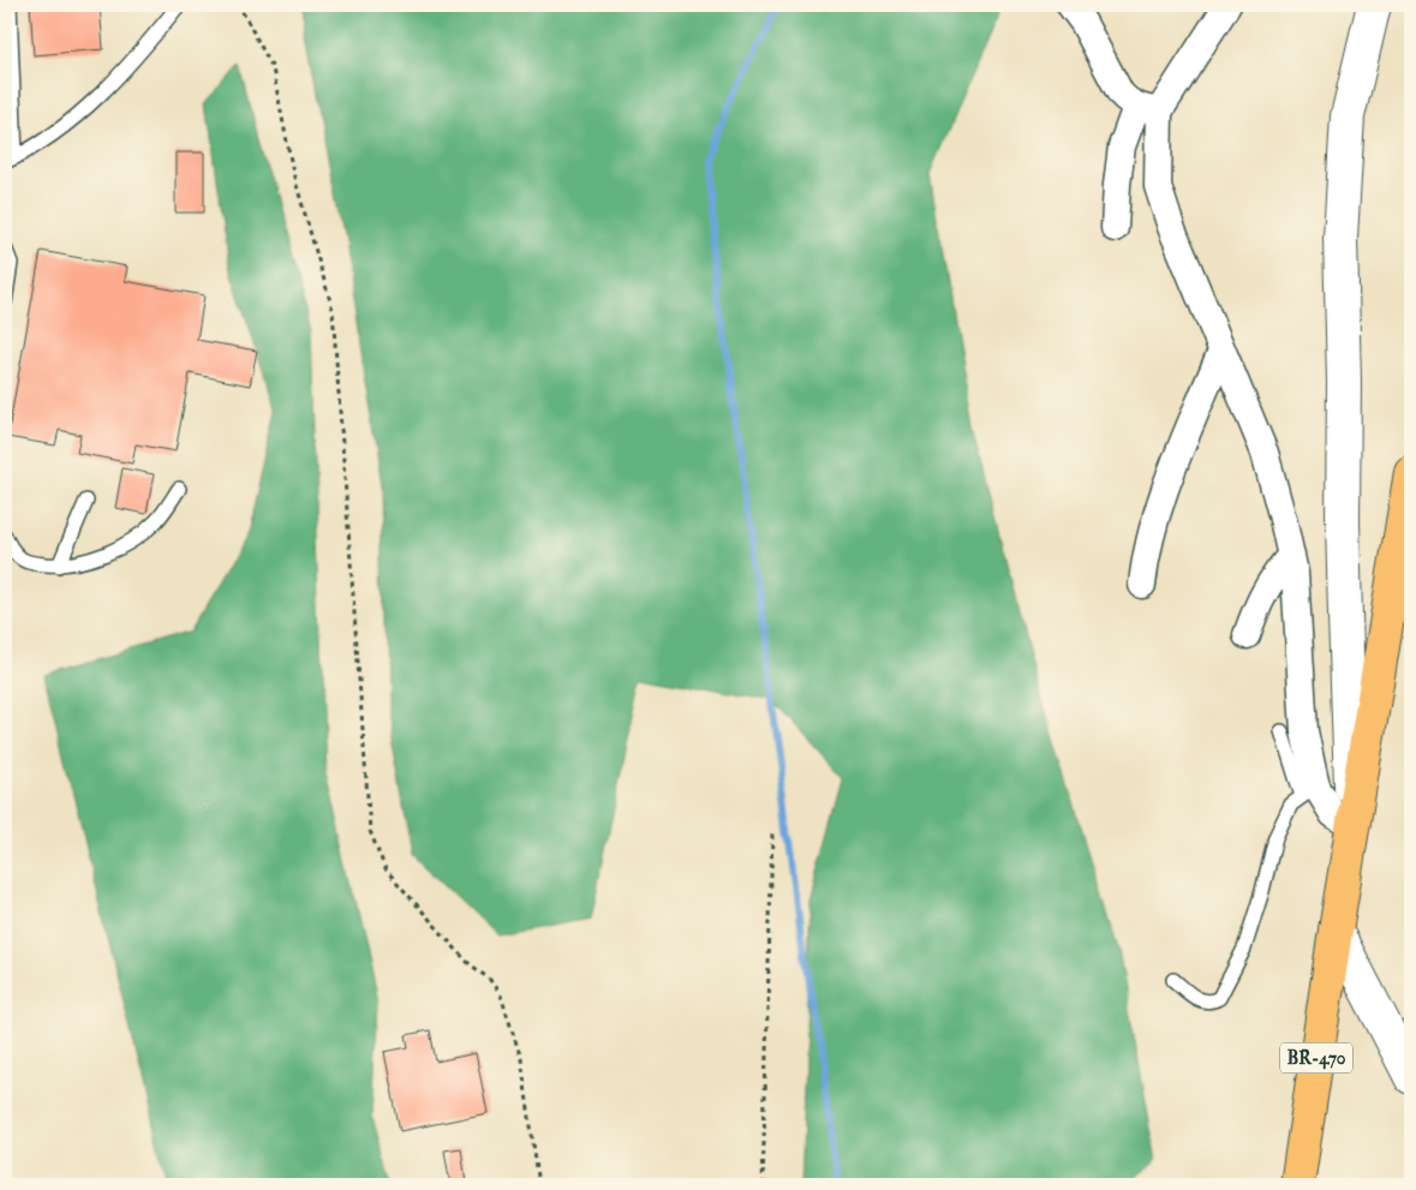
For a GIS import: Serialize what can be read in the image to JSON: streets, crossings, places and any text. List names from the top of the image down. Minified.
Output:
{"streets":{"highway":["BR-470"]}}
